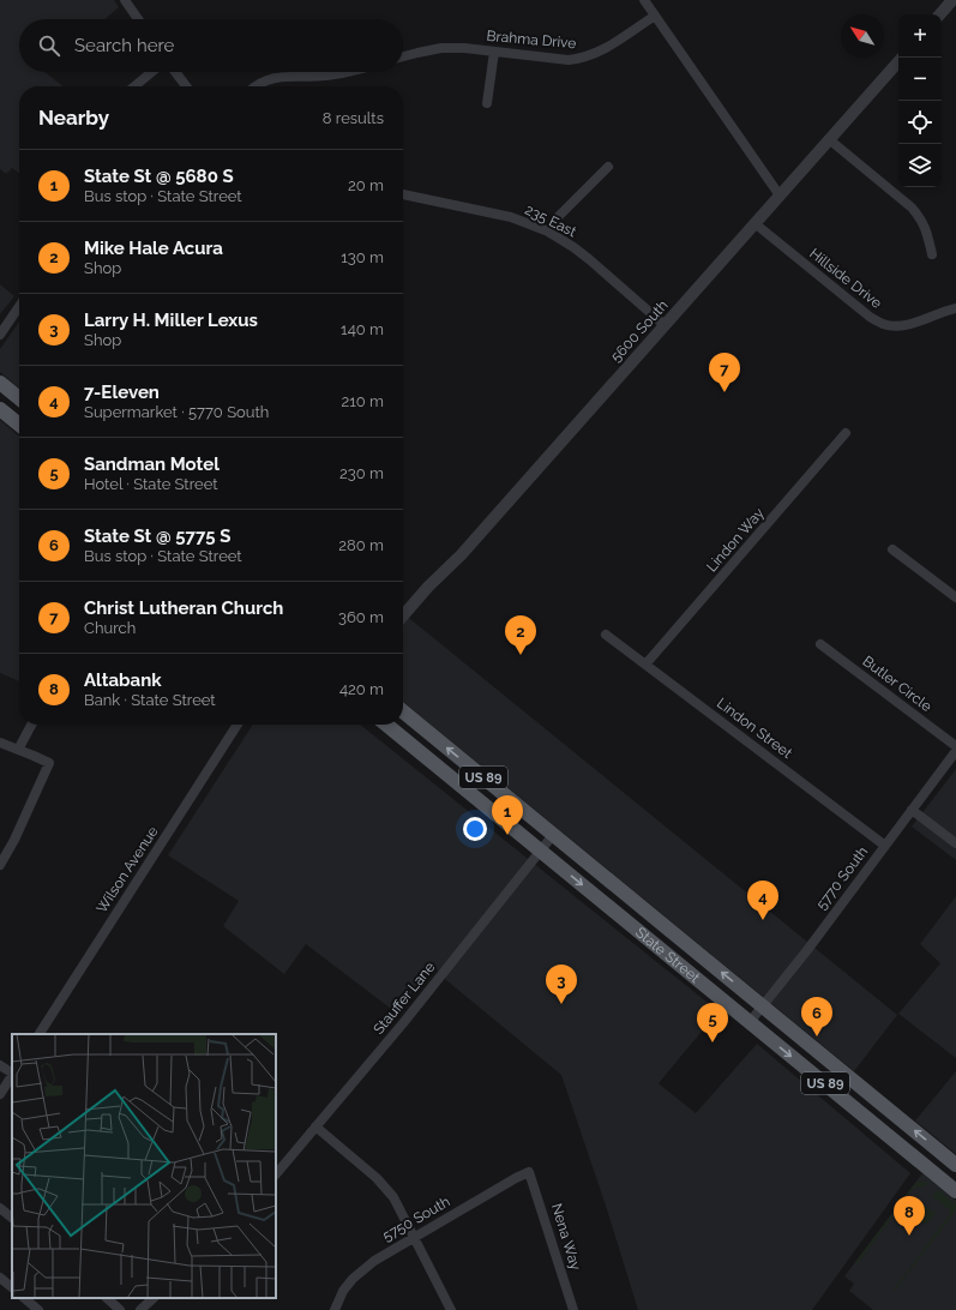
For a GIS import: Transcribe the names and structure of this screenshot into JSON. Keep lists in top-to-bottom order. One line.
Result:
{"streets":{"main road":["US 89","State Street"],"street":["Brahma Drive","235 East","Hillside Drive","5600 South","Lindon Way","Butler Circle","Lindon Street","Wilson Avenue","5770 South","Stauffer Lane","5750 South","Nena Way"]},"crossings":[["235 East","5600 South"],["Hillside Drive","5600 South"],["Lindon Way","Lindon Street"],["Lindon Street","5770 South"],["5770 South","State Street"],["State Street","Stauffer Lane"],["5750 South","Nena Way"]],"north":"top left","page":{"map_buttons":["+","−"],"search":"Search here","heading":["Nearby","8 results"],"list":[{"mark":"1","name":"State St @ 5680 S","note":"Bus stop · State Street","value":"20 m"},{"mark":"2","name":"Mike Hale Acura","note":"Shop","value":"130 m"},{"mark":"3","name":"Larry H. Miller Lexus","note":"Shop","value":"140 m"},{"mark":"4","name":"7-Eleven","note":"Supermarket · 5770 South","value":"210 m"},{"mark":"5","name":"Sandman Motel","note":"Hotel · State Street","value":"230 m"},{"mark":"6","name":"State St @ 5775 S","note":"Bus stop · State Street","value":"280 m"},{"mark":"7","name":"Christ Lutheran Church","note":"Church","value":"360 m"},{"mark":"8","name":"Altabank","note":"Bank · State Street","value":"420 m"}],"pins":["7","2","1","4","3","6","5","8"]}}
